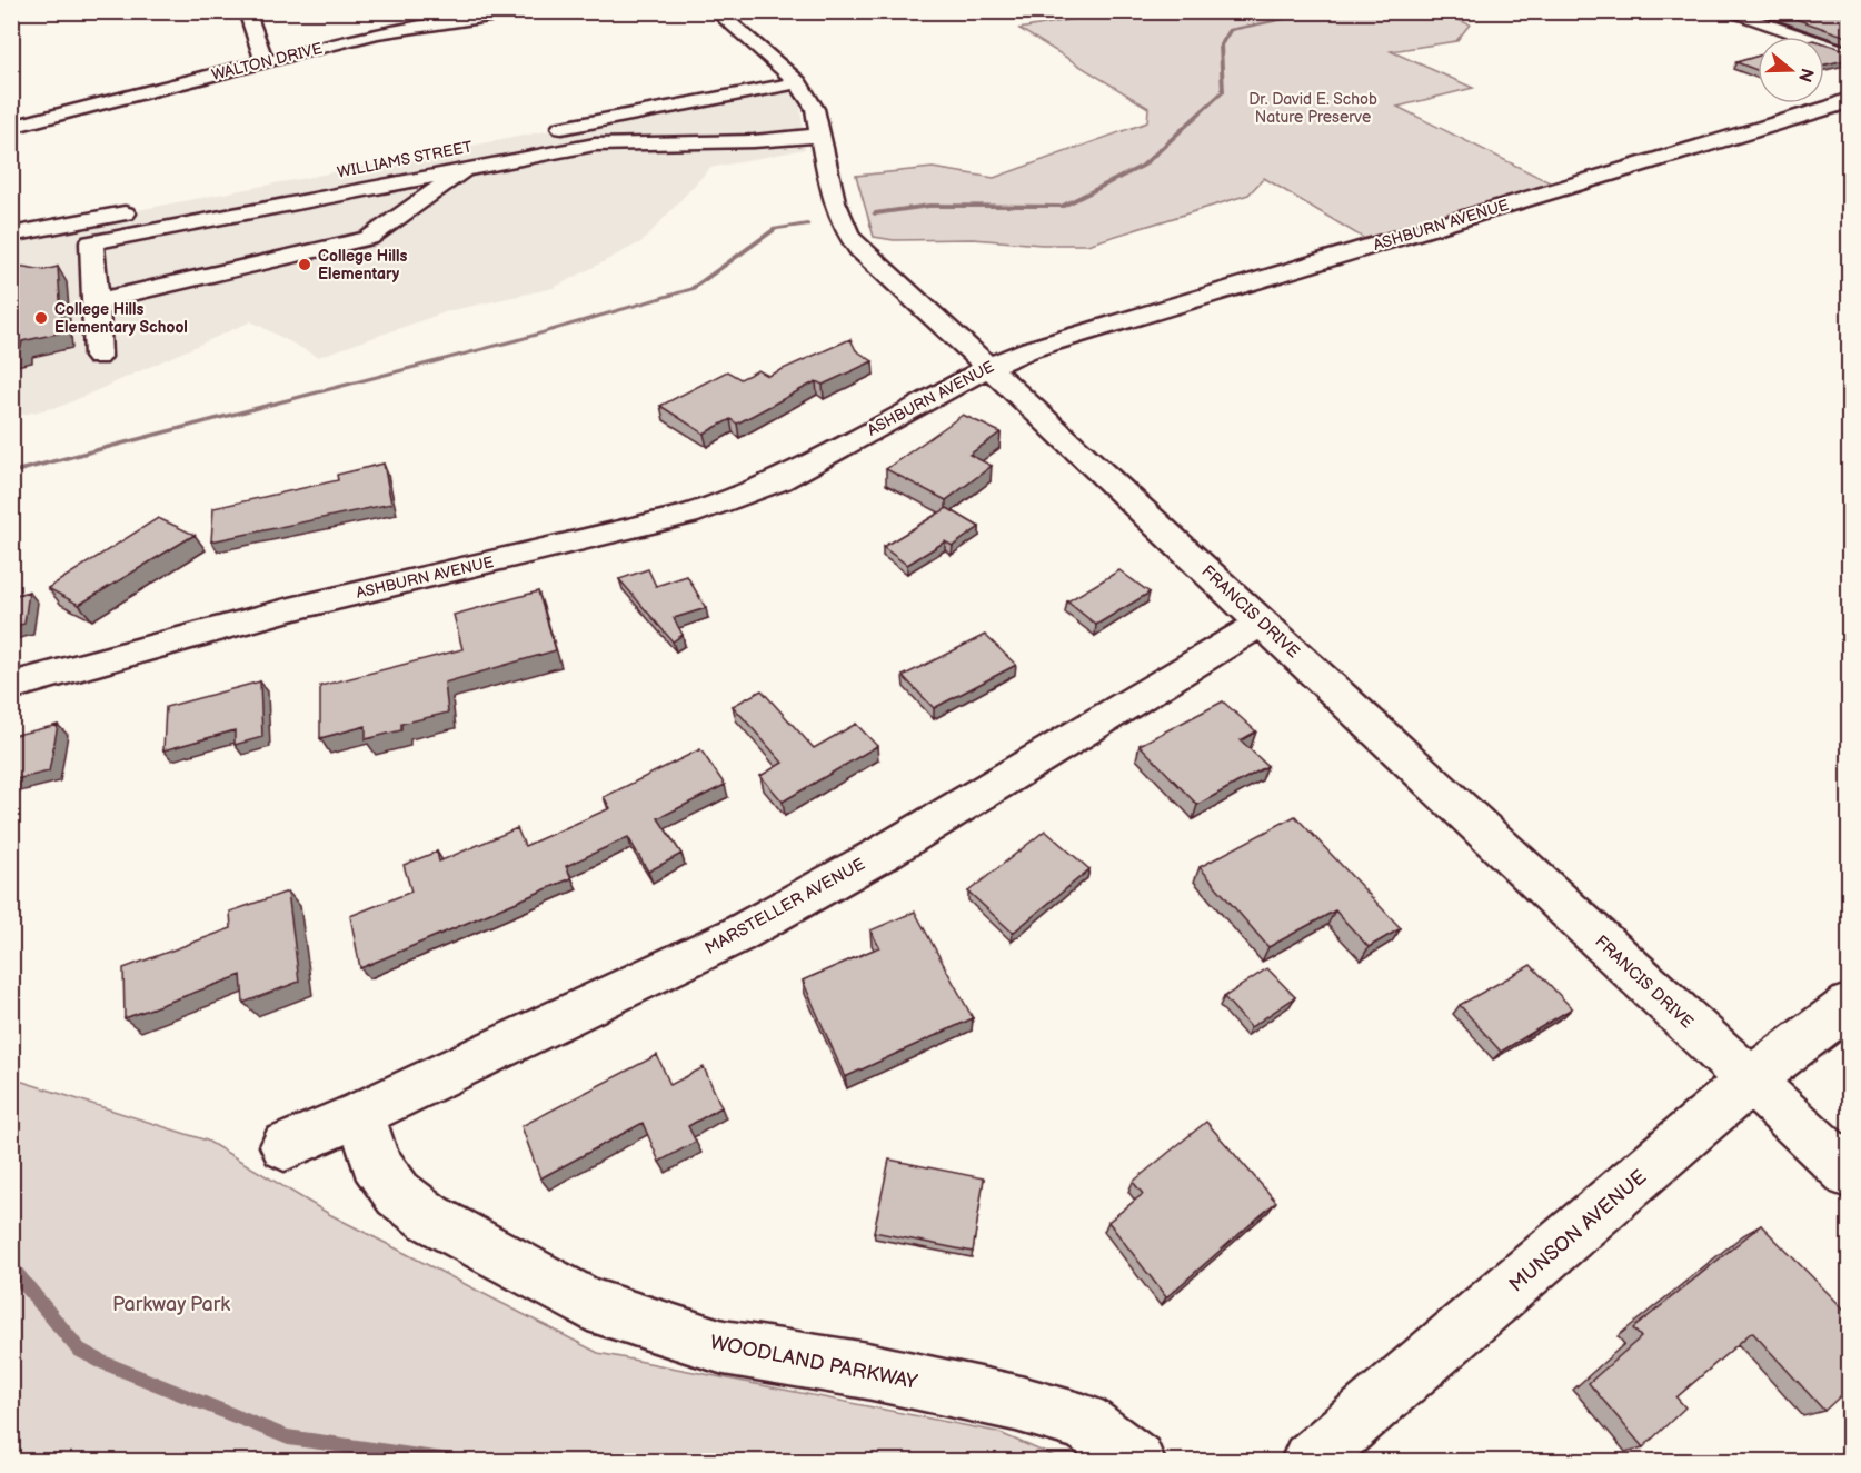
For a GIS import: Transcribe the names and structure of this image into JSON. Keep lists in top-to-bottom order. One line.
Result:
{"streets":{"street":["WALTON DRIVE","ASHBURN AVENUE","FRANCIS DRIVE","MARSTELLER AVENUE","MUNSON AVENUE","WOODLAND PARKWAY"]},"crossings":[["ASHBURN AVENUE","FRANCIS DRIVE"],["FRANCIS DRIVE","MARSTELLER AVENUE"],["FRANCIS DRIVE","MUNSON AVENUE"],["MARSTELLER AVENUE","WOODLAND PARKWAY"]],"parks":["Dr. David E. Schob Nature Preserve","Parkway Park"],"places":["College Hills Elementary","College Hills Elementary School"],"north":"right"}
